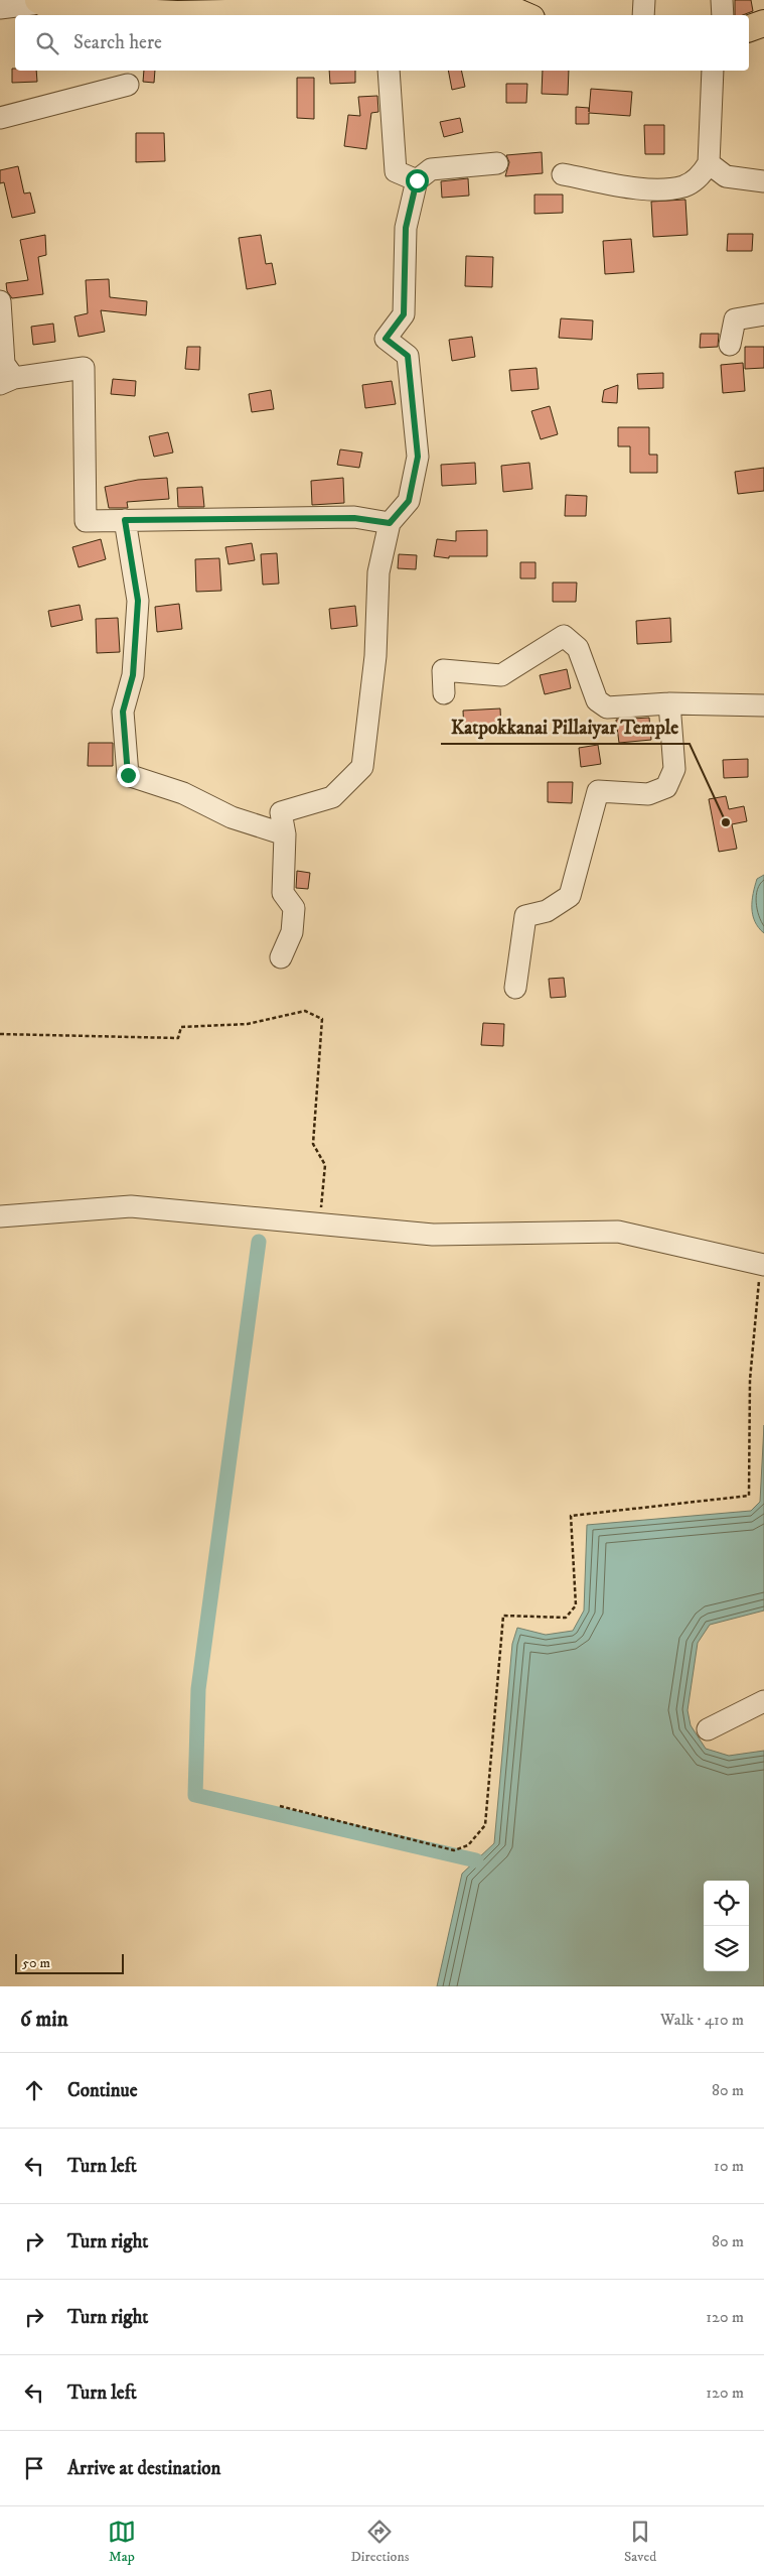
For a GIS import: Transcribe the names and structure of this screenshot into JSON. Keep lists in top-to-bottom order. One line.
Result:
{"places":["Katpokkanai Pillaiyar Temple"],"scale_bar":"50 m","page":{"search":"Search here","scale":"50 m","heading":["6 min","Walk · 410 m"],"list":[["Continue","80 m"],["Turn left","10 m"],["Turn right","80 m"],["Turn right","120 m"],["Turn left","120 m"],"Arrive at destination"],"nav":["Map","Directions","Saved"]}}
